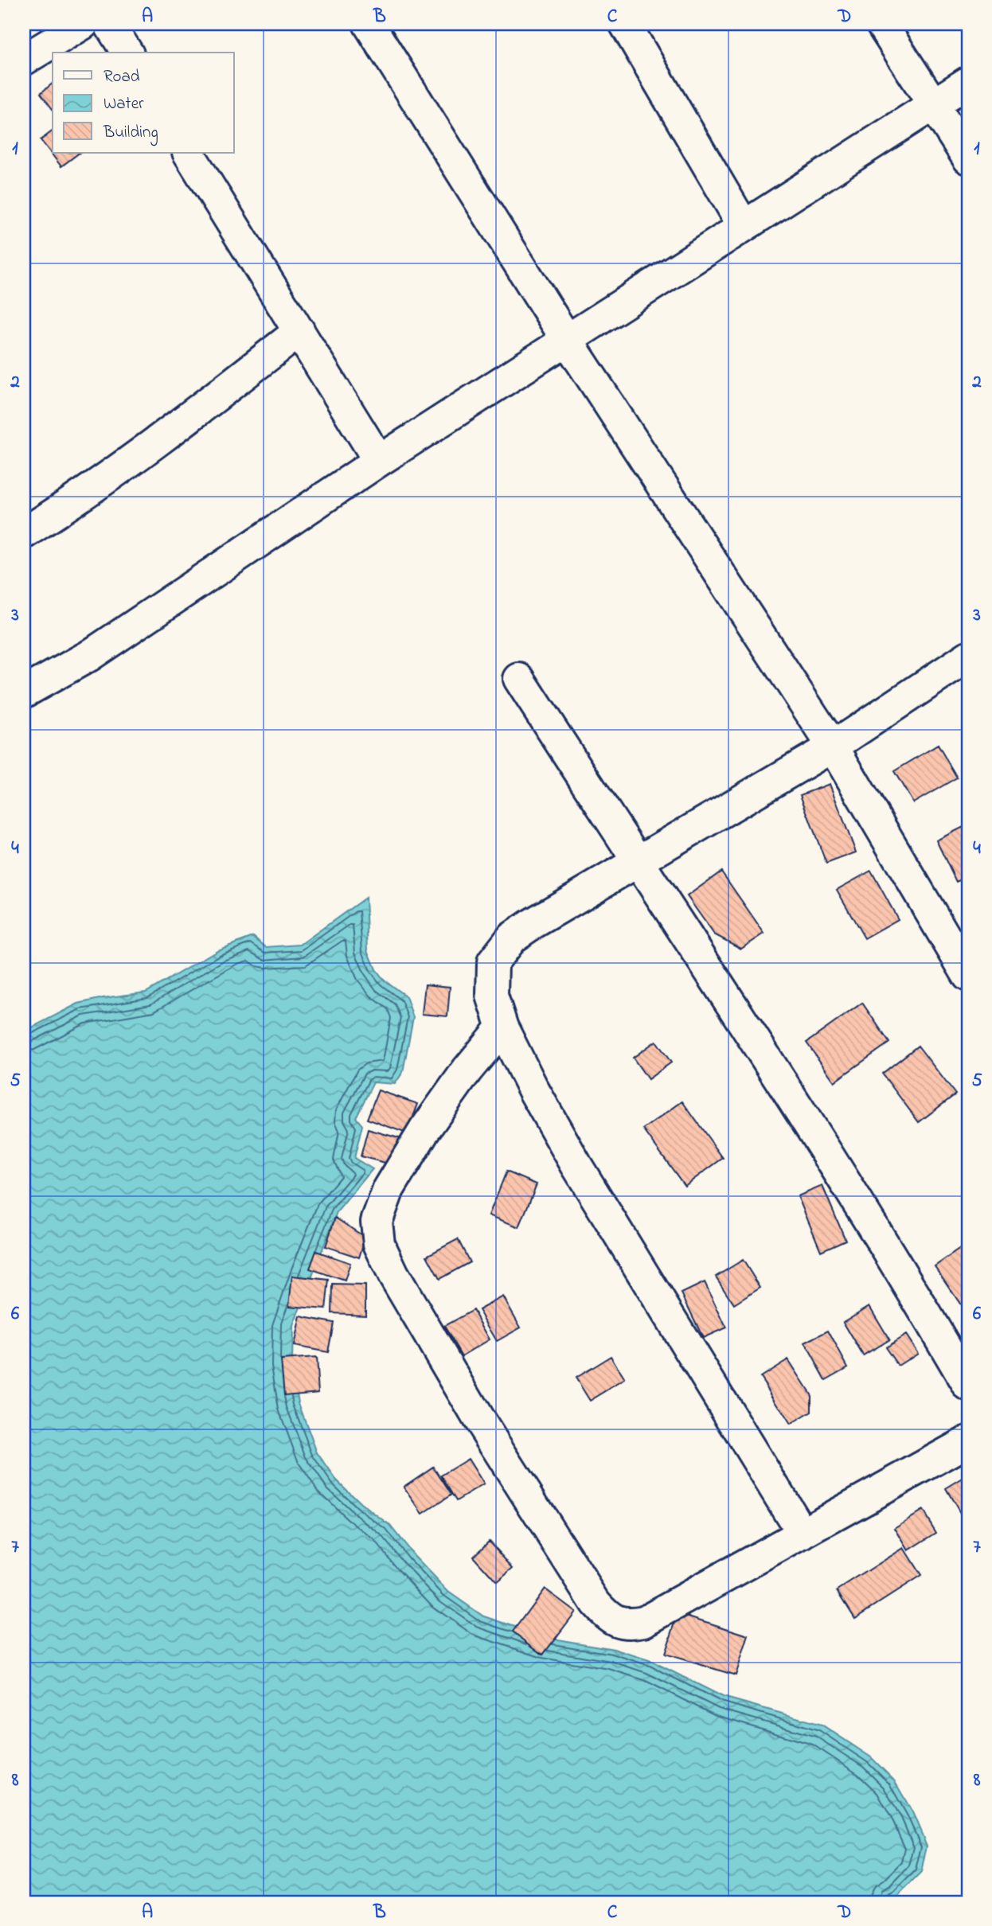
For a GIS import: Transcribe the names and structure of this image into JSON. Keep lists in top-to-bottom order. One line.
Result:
{"legend":["Road","Water","Building"],"grid":{"columns":["A","B","C","D"],"rows":["1","2","3","4","5","6","7","8"]}}
